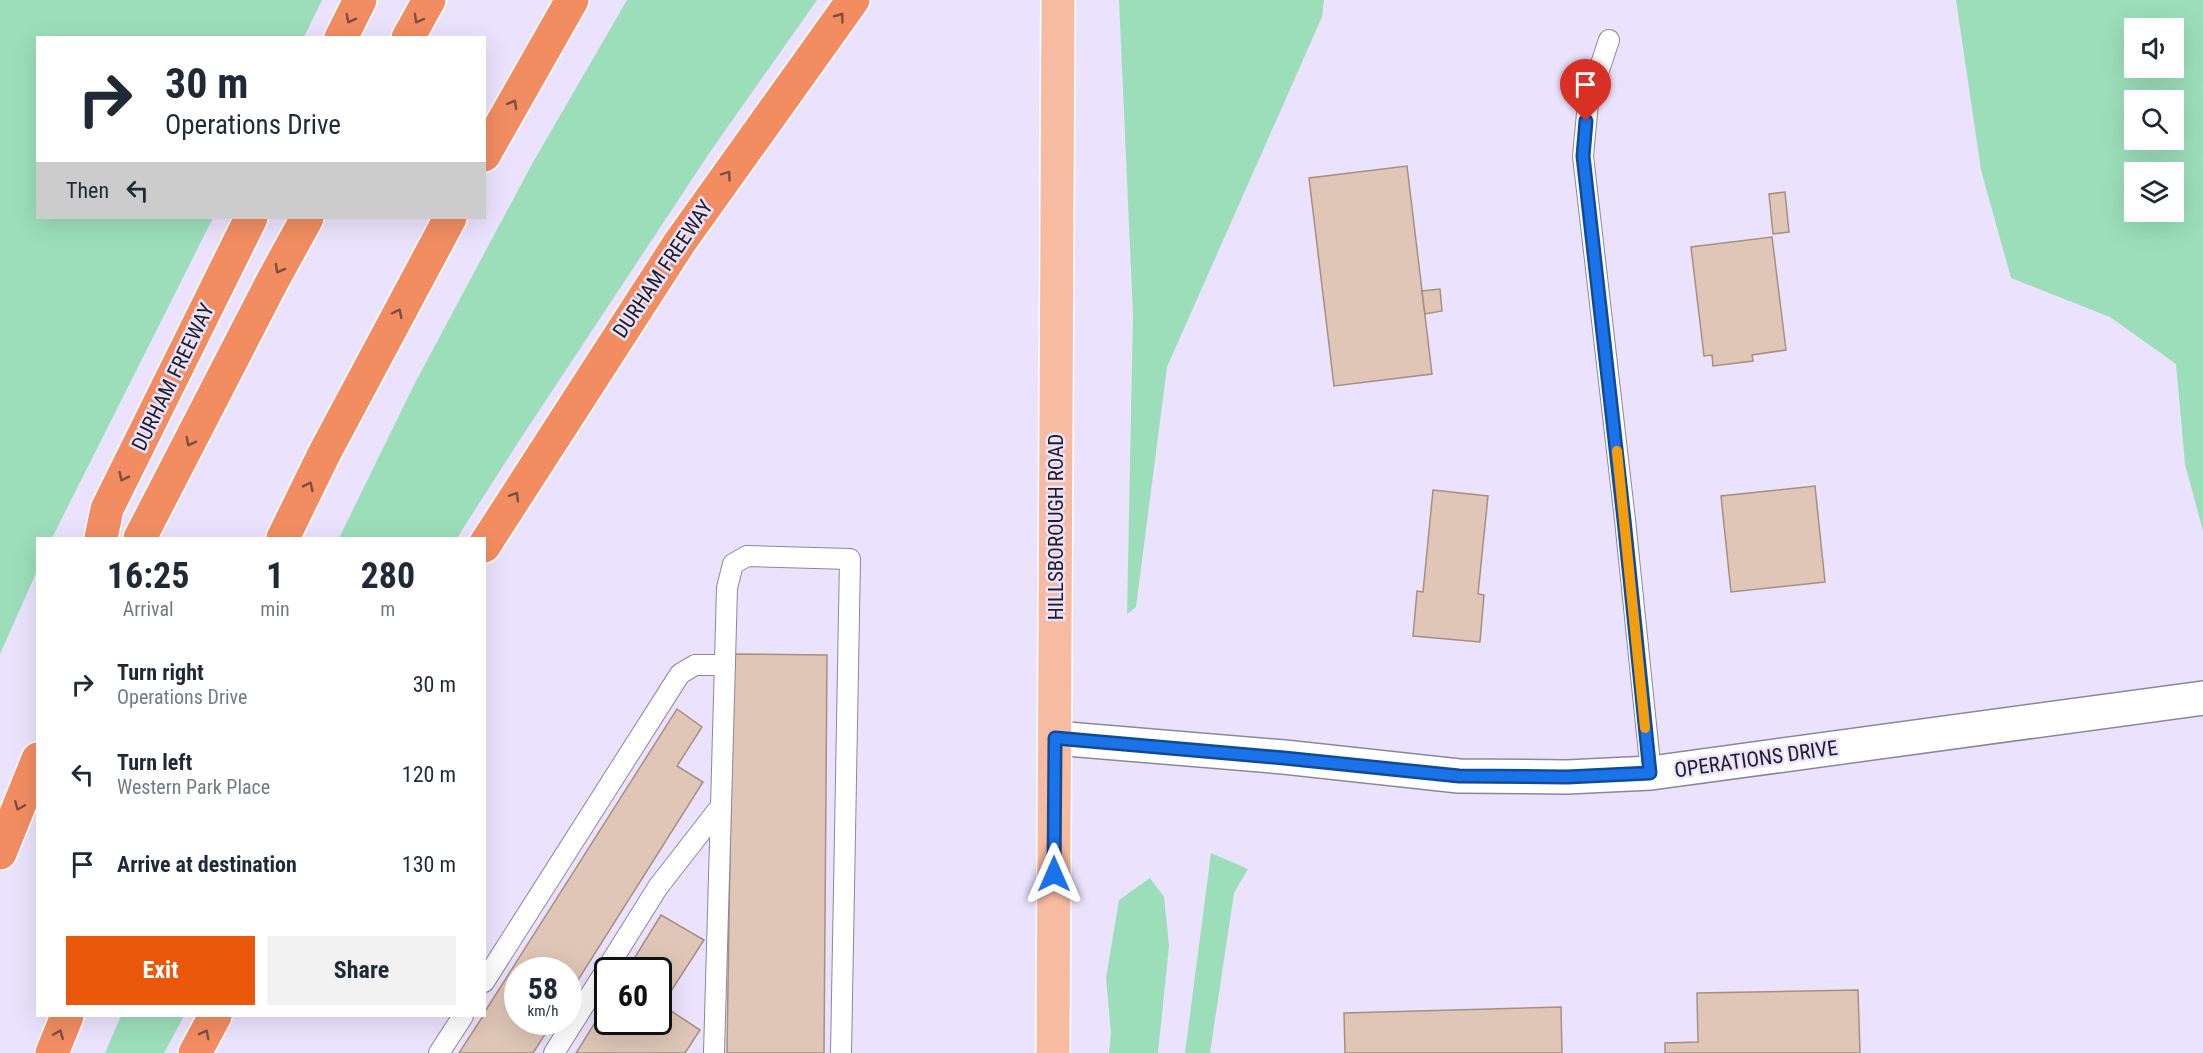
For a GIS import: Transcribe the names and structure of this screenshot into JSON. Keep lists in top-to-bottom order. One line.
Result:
{"streets":{"highway":["DURHAM FREEWAY"],"main road":["HILLSBOROUGH ROAD"],"street":["OPERATIONS DRIVE"]},"crossings":[["HILLSBOROUGH ROAD","OPERATIONS DRIVE"]],"page":{"turn":["30 m","Operations Drive"],"then":"Then","eta":["16:25","Arrival","1","min","280","m"],"list":[{"name":"Turn right","note":"Operations Drive","value":"30 m"},{"name":"Turn left","note":"Western Park Place","value":"120 m"},{"name":"Arrive at destination","value":"130 m"}],"buttons":["Exit","Share"],"speed":"58 km/h","limit":"60"}}
